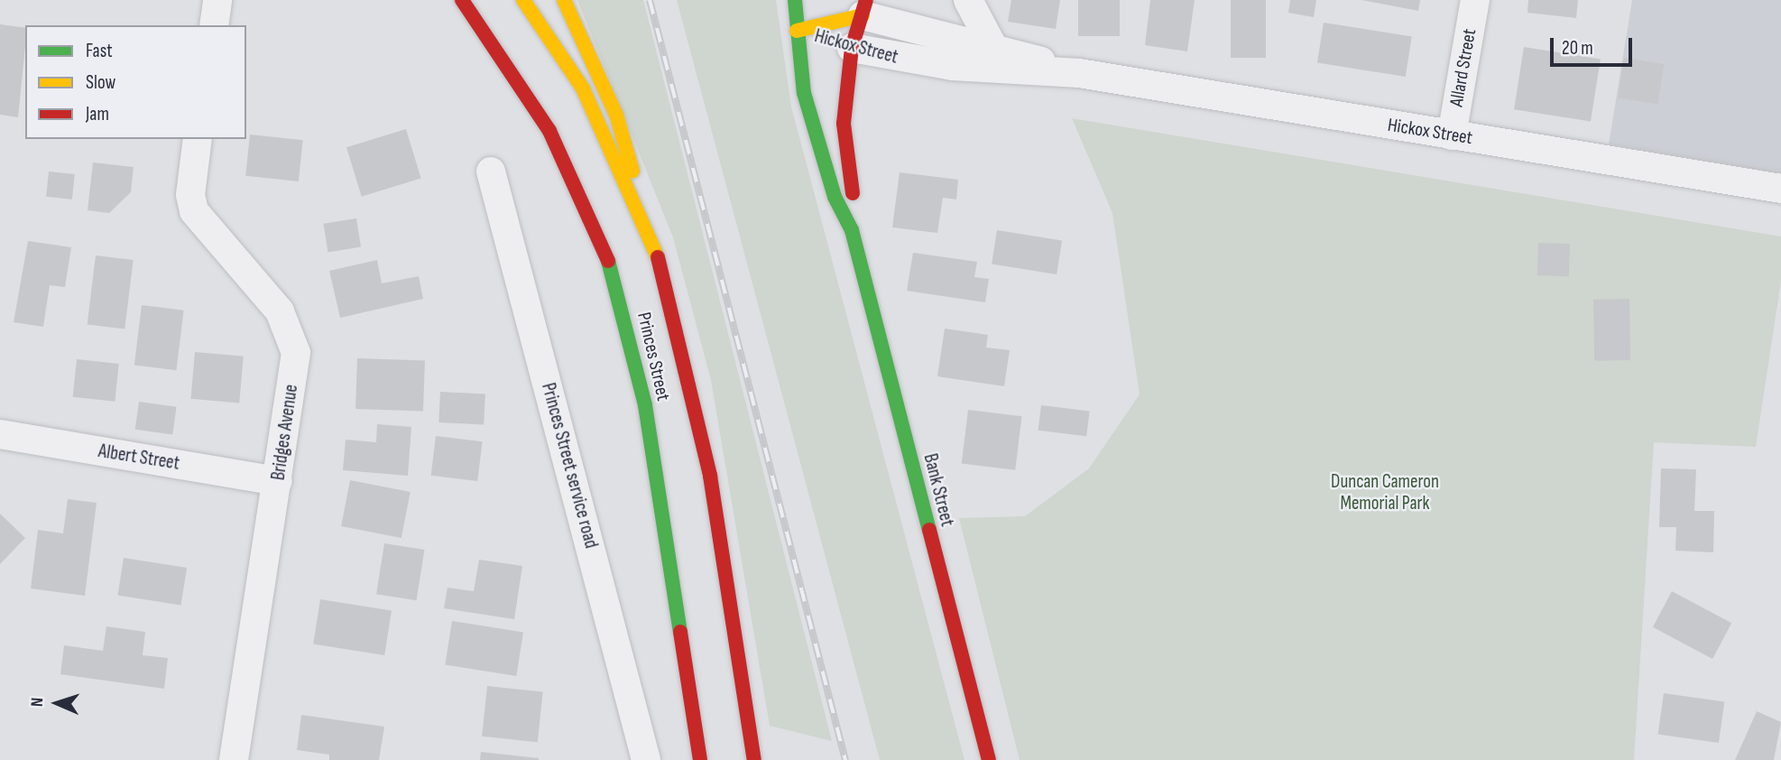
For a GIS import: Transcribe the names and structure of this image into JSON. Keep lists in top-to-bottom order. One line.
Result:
{"streets":{"main road":["Hickox Street","Princes Street","Bank Street"],"street":["Allard Street","Bridges Avenue","Albert Street","Princes Street service road"]},"crossings":[["Hickox Street","Allard Street"],["Hickox Street","Bank Street"],["Bridges Avenue","Albert Street"]],"parks":["Duncan Cameron Memorial Park"],"legend":["Fast","Slow","Jam"],"scale_bar":"20 m","north":"left"}
